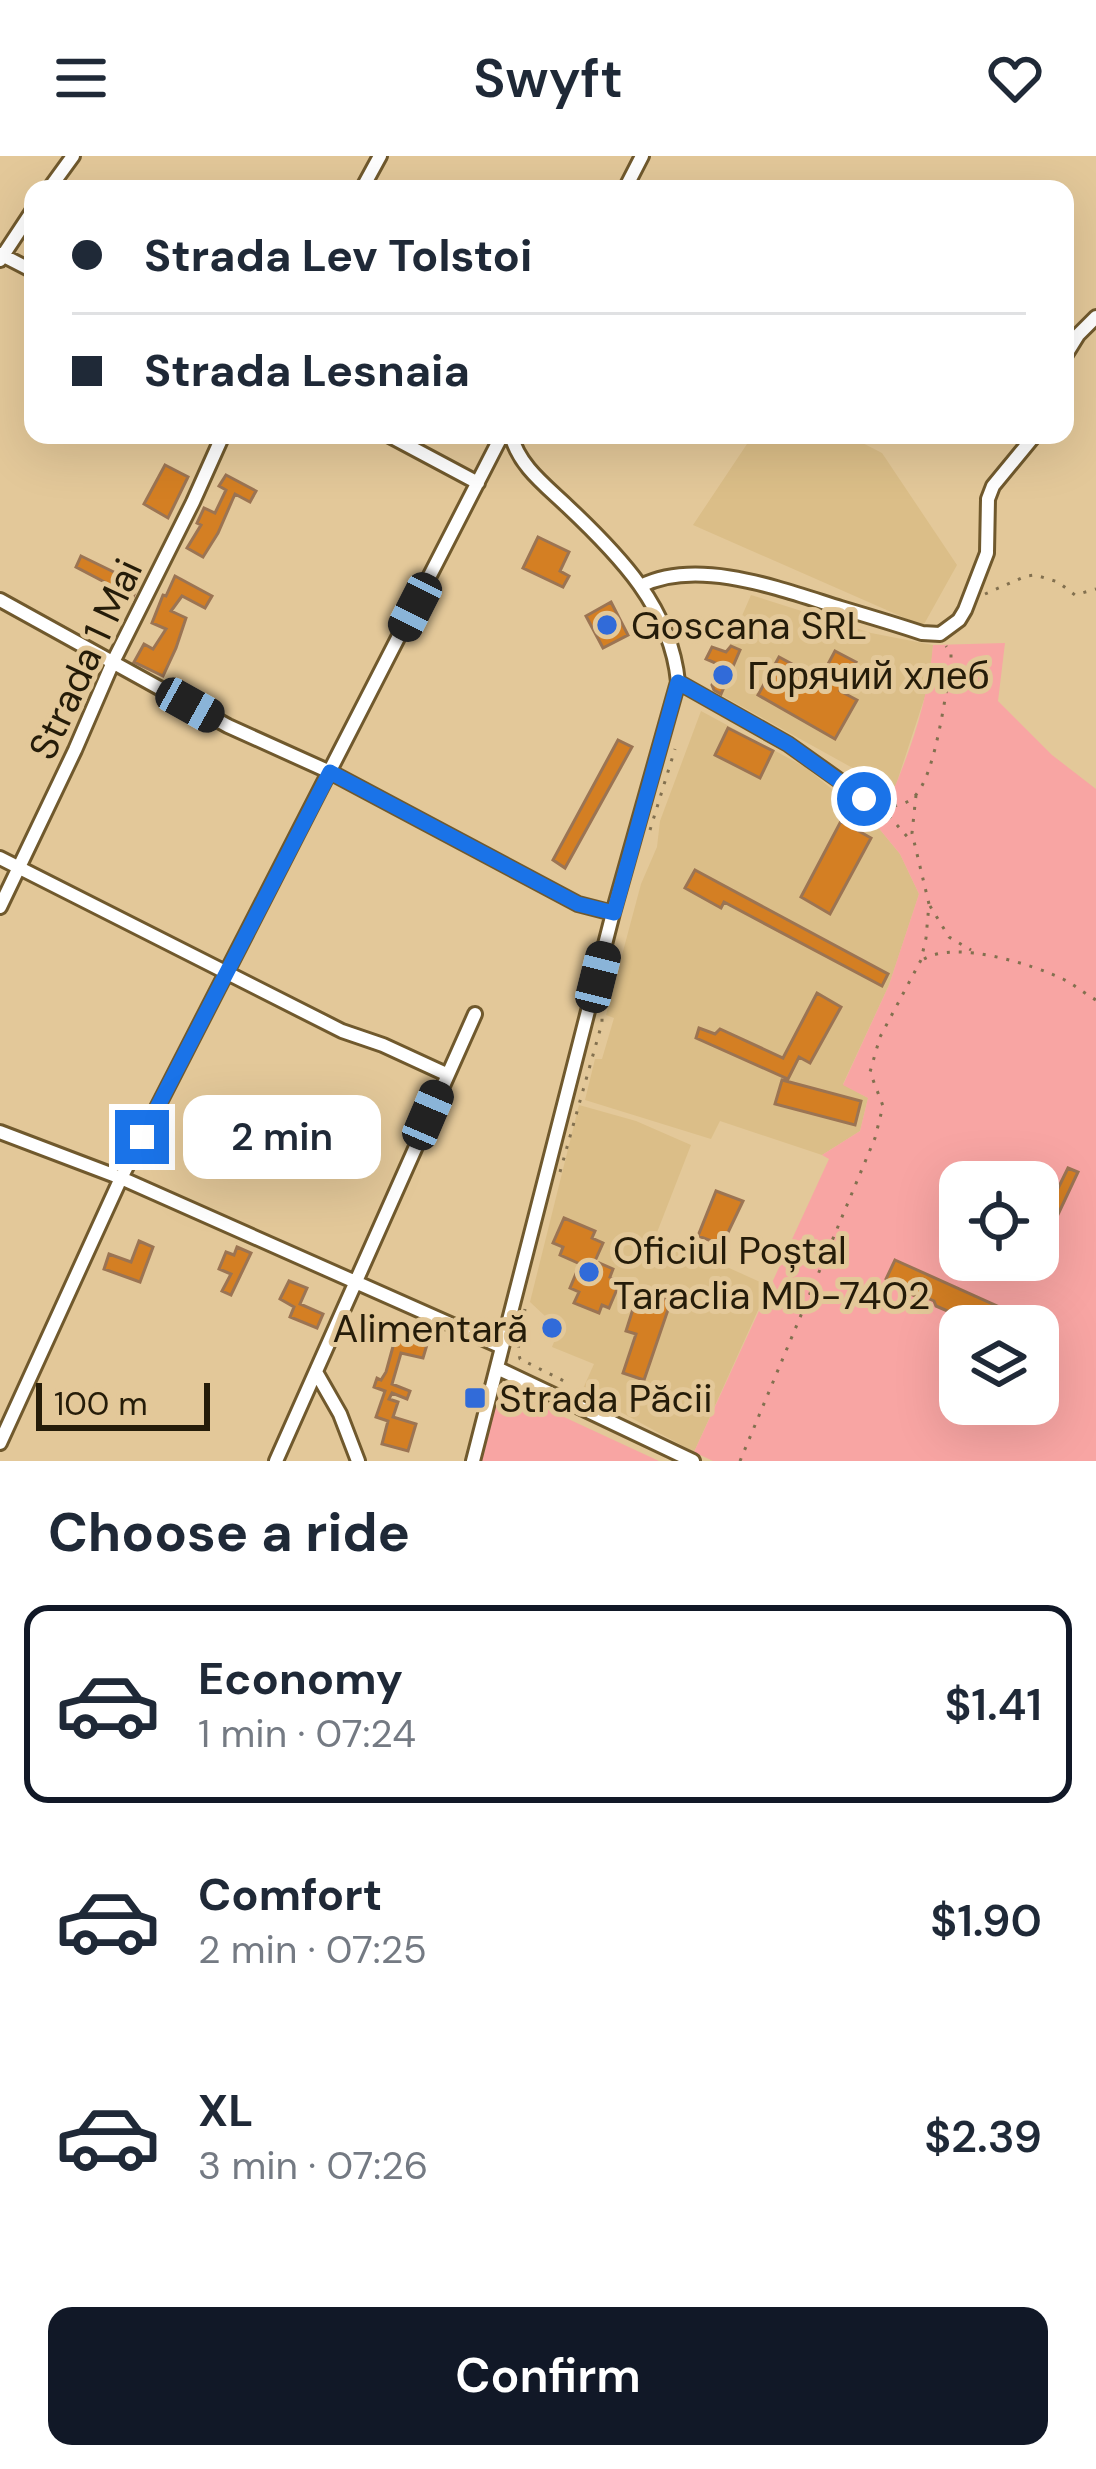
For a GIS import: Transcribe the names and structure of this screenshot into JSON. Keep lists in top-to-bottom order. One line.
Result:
{"streets":{"street":["Strada 1 Mai"]},"places":{"other":["Goscana SRL","Горячий хлеб","Oficiul Poștal Taraclia MD-7402","Alimentară"],"transit":["Strada Păcii"]},"scale_bar":"100 m","page":{"header":"Swyft","banner":["Strada Lev Tolstoi","Strada Lesnaia"],"bubble":"2 min","scale":"100 m","heading":"Choose a ride","list":[{"name":"Economy","note":"1 min · 07:24","value":"$1.41"},{"name":"Comfort","note":"2 min · 07:25","value":"$1.90"},{"name":"XL","note":"3 min · 07:26","value":"$2.39"}],"buttons":"Confirm"}}
